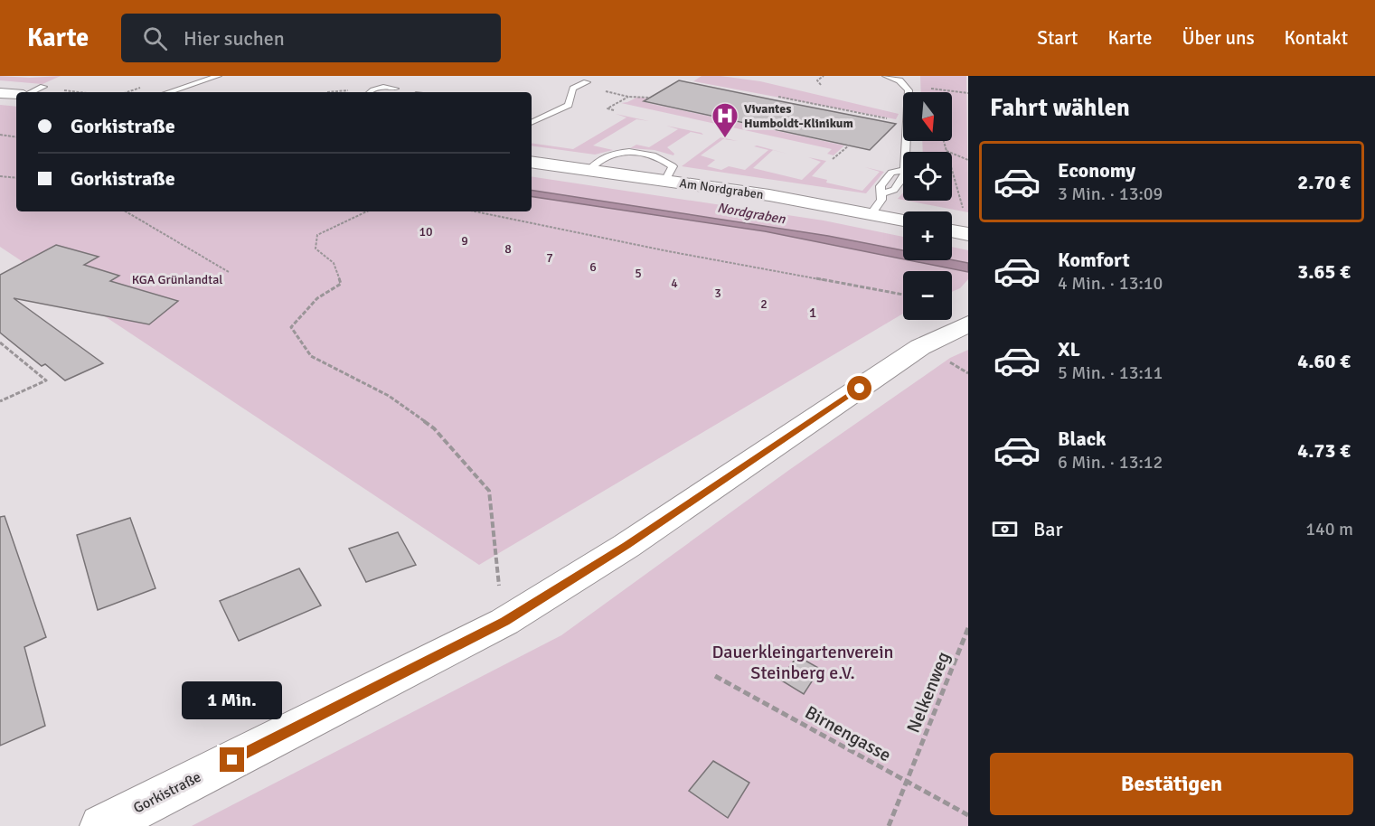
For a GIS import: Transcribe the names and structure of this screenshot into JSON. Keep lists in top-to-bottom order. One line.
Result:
{"streets":{"main road":["Gorkistraße"],"street":["Am Nordgraben"],"path":["Nelkenweg","Birnengasse"]},"crossings":[["Nelkenweg","Birnengasse"]],"water":["Nordgraben"],"parks":["10","9","8","7","6","5","KGA Grünlandtal","4","3","2","1","Dauerkleingartenverein Steinberg e.V."],"places":{"hospital":["Vivantes Humboldt-Klinikum"]},"north":"bottom","page":{"header":"Karte","search":"Hier suchen","nav":["Start","Karte","Über uns","Kontakt"],"heading":"Fahrt wählen","map_buttons":["+","−"],"banner":["Gorkistraße","Gorkistraße"],"list":[{"name":"Economy","note":"3 Min. · 13:09","value":"2.70 €"},{"name":"Komfort","note":"4 Min. · 13:10","value":"3.65 €"},{"name":"XL","note":"5 Min. · 13:11","value":"4.60 €"},{"name":"Black","note":"6 Min. · 13:12","value":"4.73 €"}],"pay":["Bar","140 m"],"bubble":"1 Min.","buttons":"Bestätigen"}}
